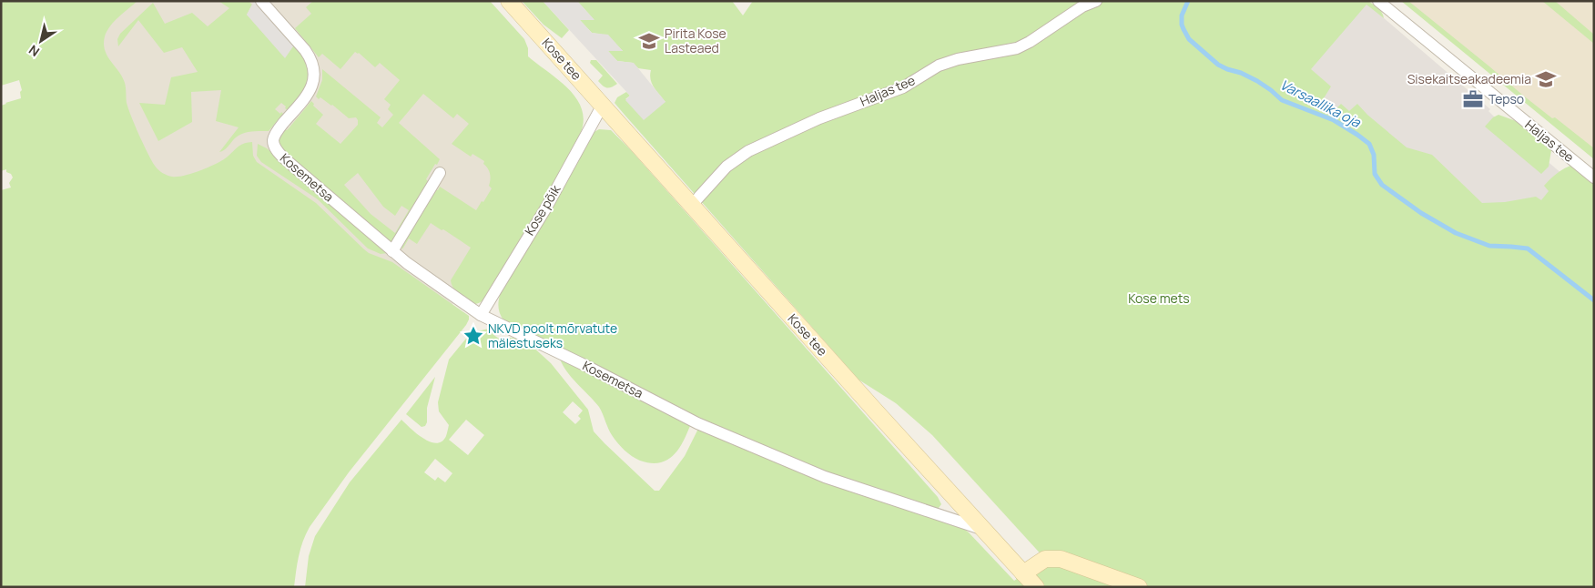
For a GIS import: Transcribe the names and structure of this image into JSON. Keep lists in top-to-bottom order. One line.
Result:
{"streets":{"main road":["Kose tee"],"street":["Haljas tee","Kosemetsa","Kose põik"]},"crossings":[["Kose tee","Haljas tee"],["Kose tee","Kosemetsa"],["Kose tee","Kose põik"],["Kosemetsa","Kose põik"]],"water":["Varsaallika oja"],"parks":["Kose mets"],"places":{"school or university":["Pirita Kose Lasteaed","Sisekaitseakadeemia"],"office":["Tepso"],"place":["NKVD poolt mõrvatute mälestuseks"]},"north":"bottom left"}
